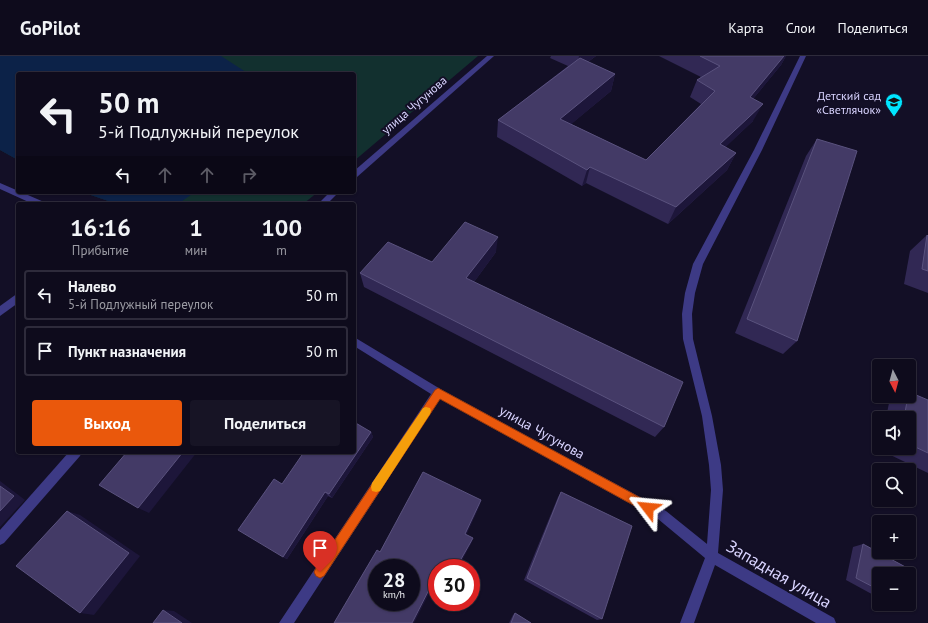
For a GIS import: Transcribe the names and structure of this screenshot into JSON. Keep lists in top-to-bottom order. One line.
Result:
{"streets":{"street":["улица Чугунова","Западная улица"]},"crossings":[["улица Чугунова","Западная улица"]],"places":{"school or university":["Детский сад «Светлячок»"]},"north":"bottom","page":{"header":"GoPilot","nav":["Карта","Слои","Поделиться"],"turn":["50 m","5-й Подлужный переулок"],"eta":["16:16","Прибытие","1","мин","100","m"],"list":[{"name":"Налево","note":"5-й Подлужный переулок","value":"50 m"},{"name":"Пункт назначения","value":"50 m"}],"map_buttons":["+","−"],"buttons":["Выход","Поделиться"],"speed":"28 km/h","limit":"30"}}
